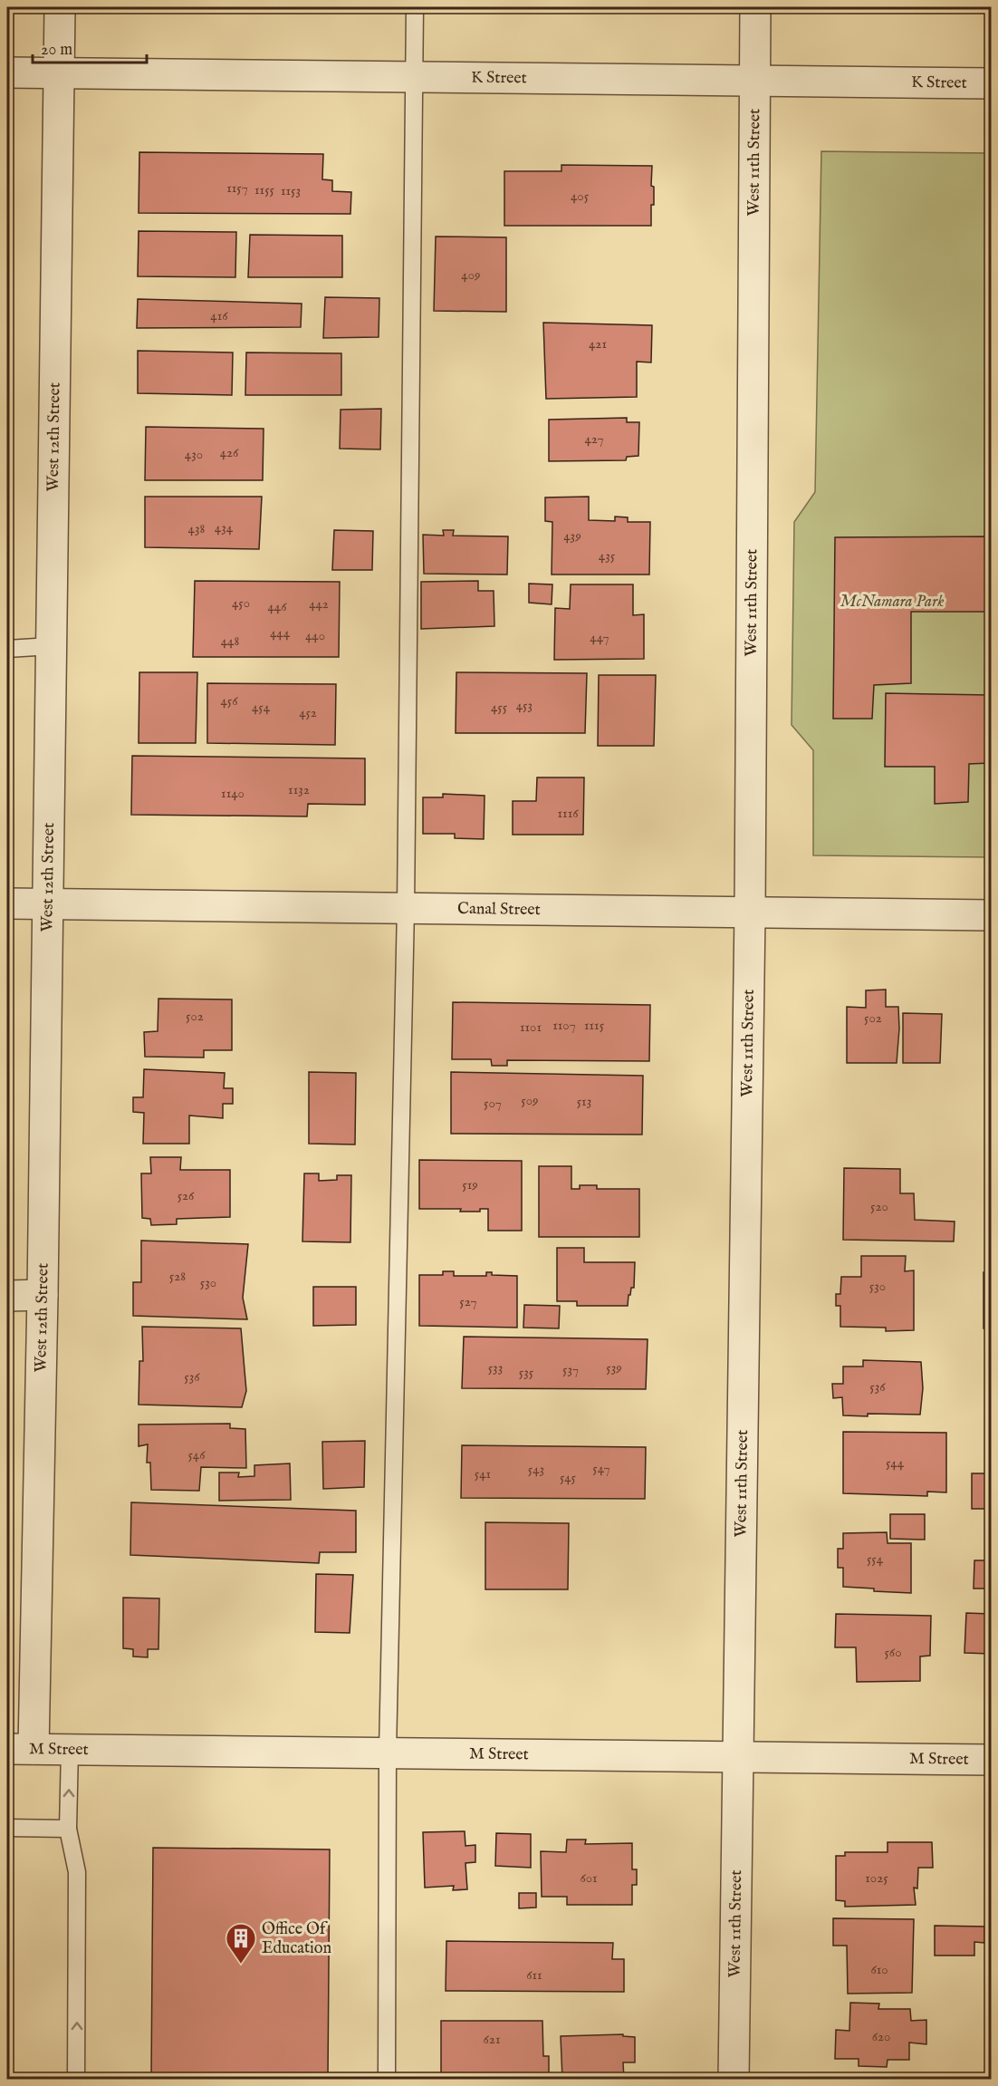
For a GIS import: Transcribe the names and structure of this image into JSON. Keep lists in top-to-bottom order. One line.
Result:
{"streets":{"street":["K Street","West 11th Street","West 12th Street","Canal Street","M Street"]},"crossings":[["K Street","West 11th Street"],["K Street","West 12th Street"],["West 11th Street","Canal Street"],["West 11th Street","M Street"],["West 12th Street","Canal Street"],["West 12th Street","M Street"]],"parks":["McNamara Park"],"places":{"building":["Office Of Education"]},"house_numbers":["1157","1155","1153","405","409","416","421","427","426","430","434","438","439","435","450","442","446","444","440","447","448","456","453","454","455","452","1132","1140","1116","502","502","1107","1115","1101","509","513","507","519","526","520","528","530","530","527","533","539","537","535","536","536","546","544","547","543","541","545","554","560","601","1025","610","611","620","621"],"scale_bar":"20 m"}
